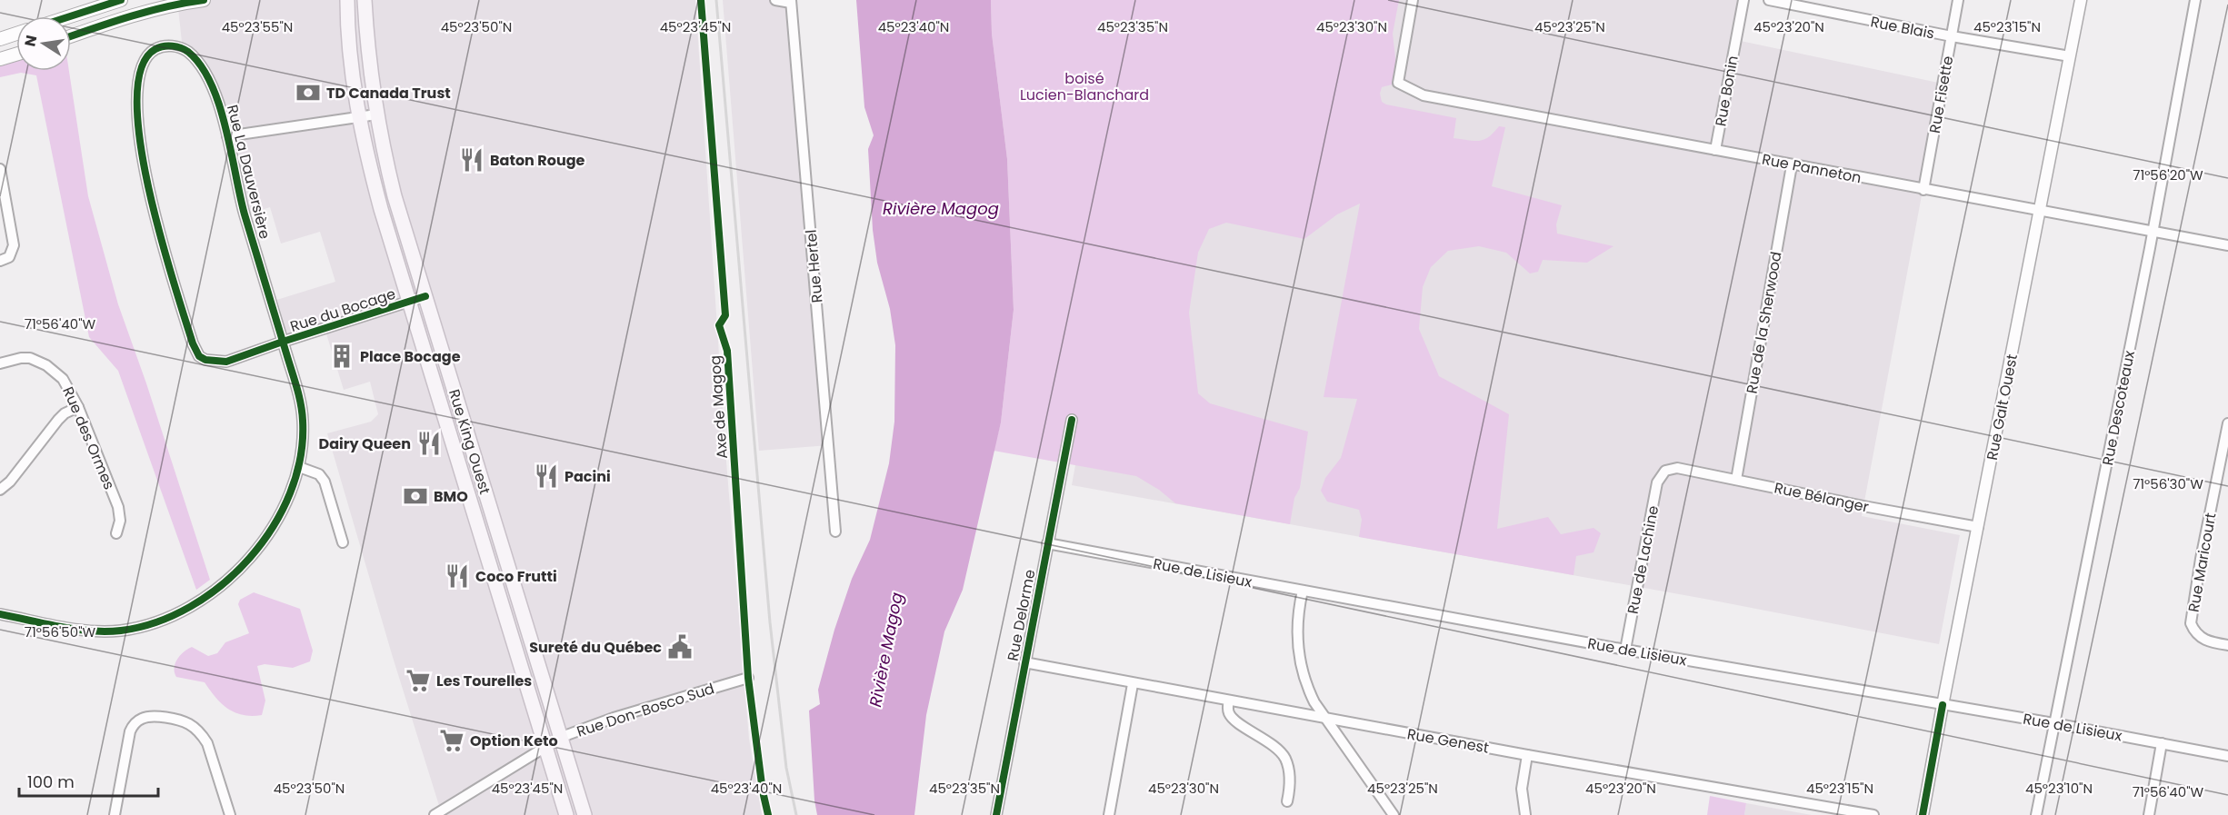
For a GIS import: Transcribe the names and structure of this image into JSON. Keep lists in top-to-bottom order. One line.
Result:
{"streets":{"main road":["Rue King Ouest"],"street":["Rue Blais","Rue Bonin","Rue Fisette","Rue Panneton","Rue La Dauversière","Rue Hertel","Rue du Bocage","Rue de la Sherwood","Rue Galt Ouest","Rue Descoteaux","Rue des Ormes","Rue Bélanger","Rue de Lachine","Rue Maricourt","Rue de Lisieux","Rue Delorme","Rue Don-Bosco Sud","Rue Genest"],"cycle path":["Axe de Magog"]},"crossings":[["Rue Blais","Rue Fisette"],["Rue Blais","Rue Galt Ouest"],["Rue Bonin","Rue Panneton"],["Rue Fisette","Rue Panneton"],["Rue Panneton","Rue de la Sherwood"],["Rue Panneton","Rue Galt Ouest"],["Rue Panneton","Rue Descoteaux"],["Rue La Dauversière","Rue du Bocage"],["Rue du Bocage","Rue King Ouest"],["Rue de la Sherwood","Rue Bélanger"],["Rue Galt Ouest","Rue Bélanger"],["Rue Galt Ouest","Rue de Lisieux"],["Rue Descoteaux","Rue de Lisieux"],["Rue King Ouest","Rue Don-Bosco Sud"],["Rue Bélanger","Rue de Lachine"],["Rue de Lachine","Rue de Lisieux"],["Rue de Lisieux","Rue Delorme"],["Rue Delorme","Rue Genest"]],"water":["Rivière Magog"],"parks":["boisé Lucien-Blanchard"],"places":{"bank":["TD Canada Trust","BMO"],"restaurant":["Baton Rouge","Dairy Queen","Pacini","Coco Frutti"],"building":["Place Bocage"],"public building":["Sureté du Québec"],"supermarket":["Les Tourelles","Option Keto"]},"scale_bar":"100 m","north":"left","coordinates":["45°23'55\"N","45°23'50\"N","45°23'45\"N","45°23'40\"N","45°23'35\"N","45°23'30\"N","45°23'25\"N","45°23'20\"N","45°23'15\"N","71°56'20\"W","71°56'40\"W","71°56'30\"W","71°56'50\"W","45°23'10\"N"]}
